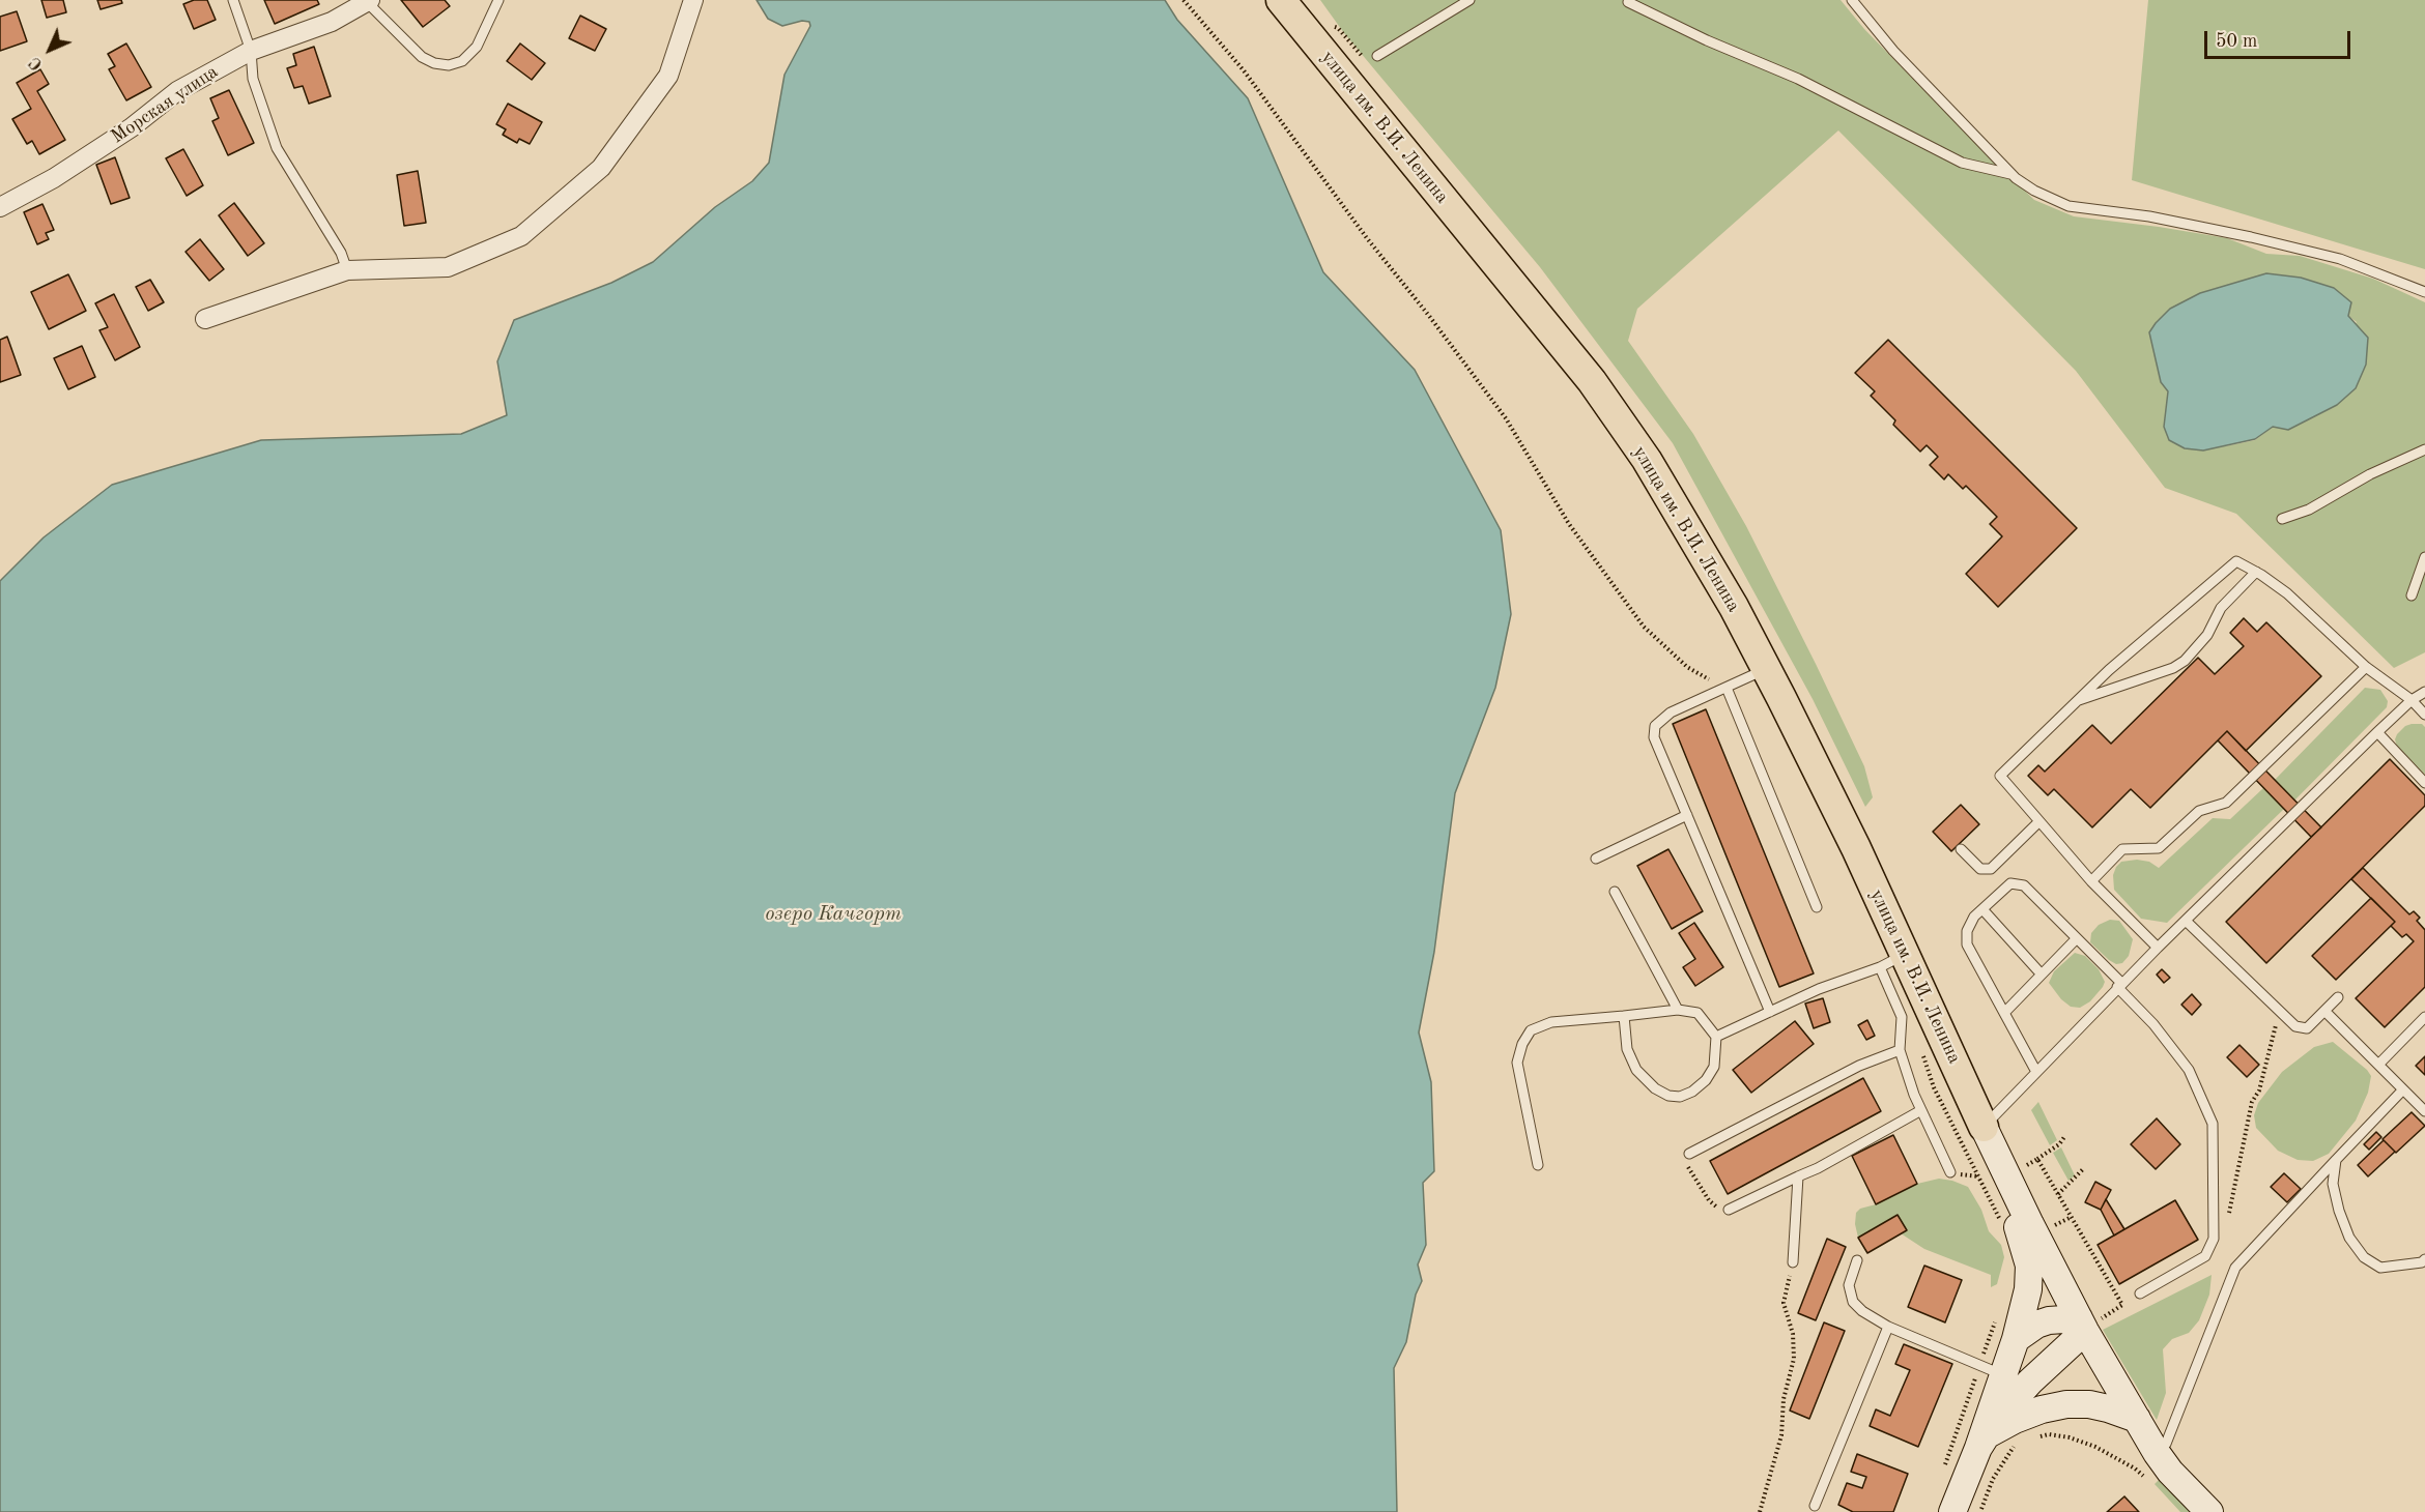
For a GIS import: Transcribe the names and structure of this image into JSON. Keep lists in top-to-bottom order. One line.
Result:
{"streets":{"main road":["улица им. В.И. Ленина"],"street":["Морская улица"]},"water":["озеро Качгорт"],"scale_bar":"50 m","north":"bottom left"}
